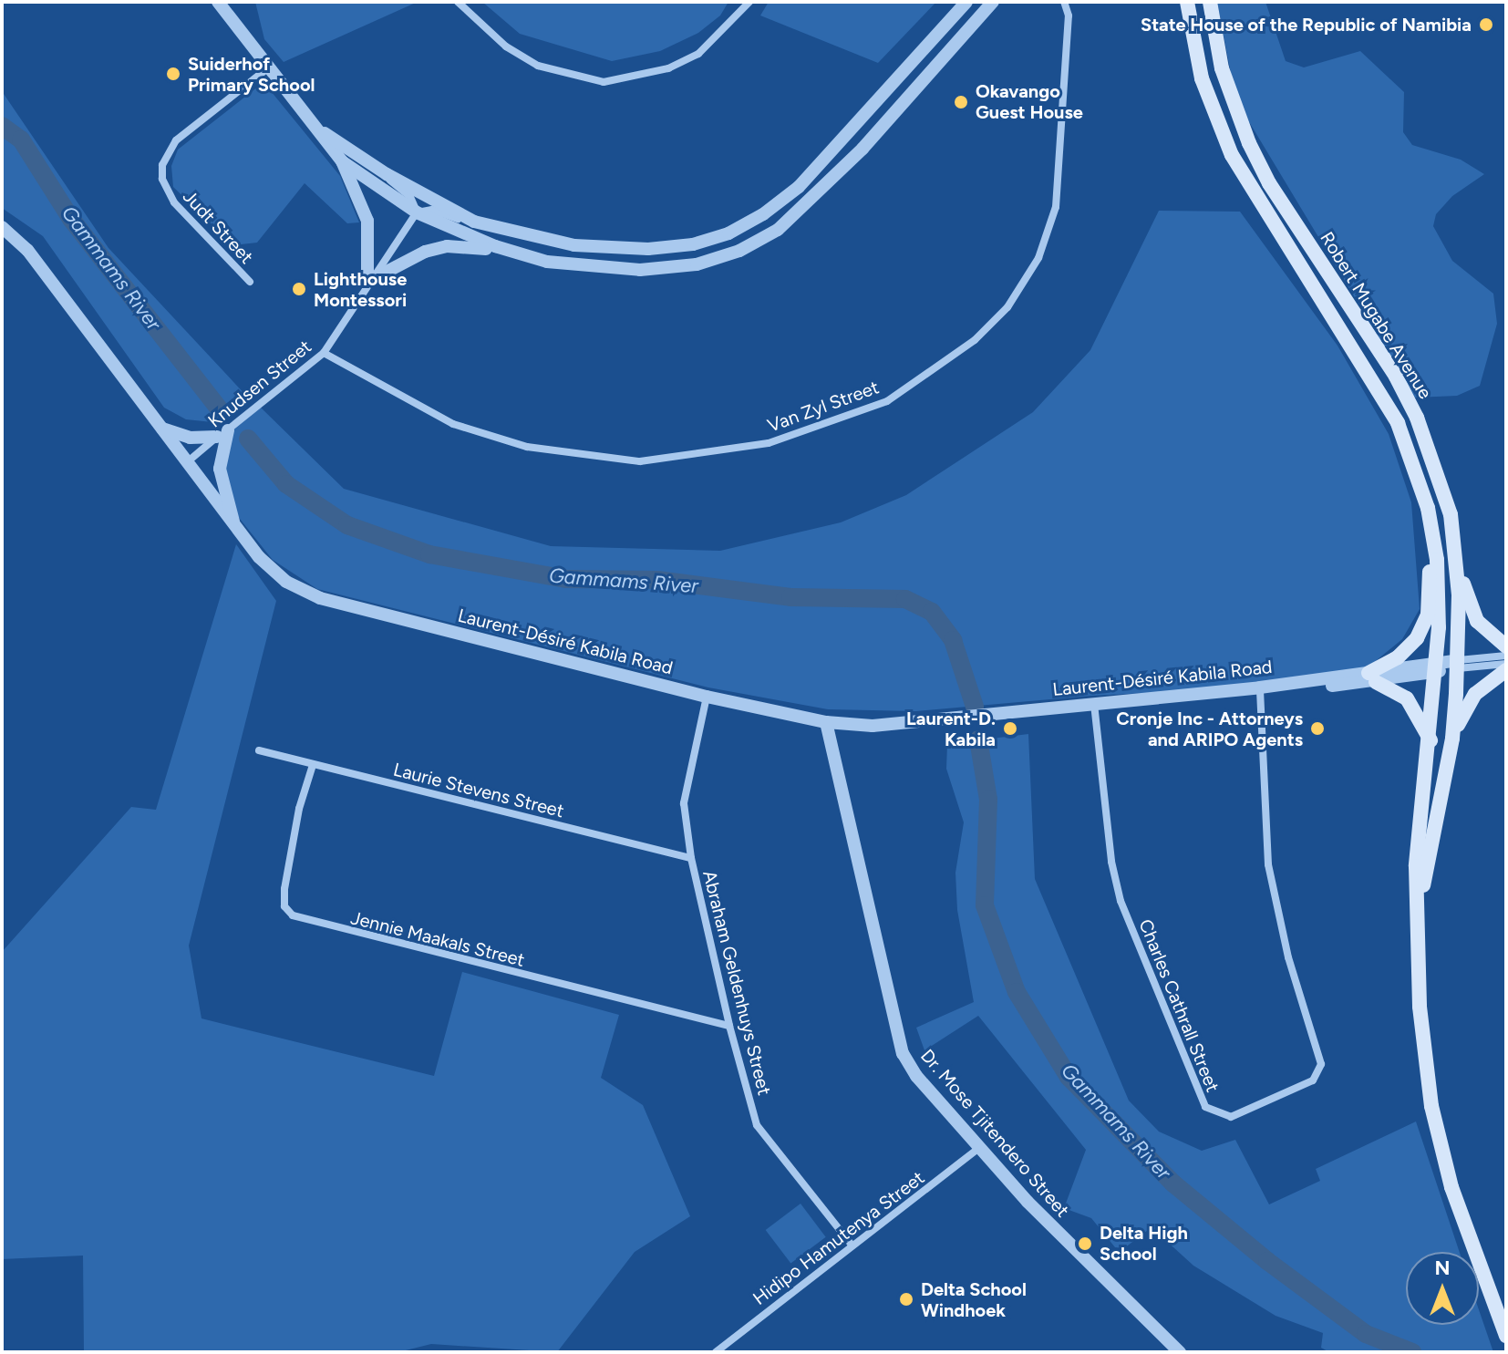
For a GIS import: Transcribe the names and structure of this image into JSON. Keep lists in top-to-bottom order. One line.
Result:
{"streets":{"main road":["Robert Mugabe Avenue"],"street":["Judt Street","Knudsen Street","Van Zyl Street","Laurent-Désiré Kabila Road","Laurie Stevens Street","Jennie Maakals Street","Abraham Geldenhuys Street","Charles Cathrall Street","Dr. Mose Tjitendero Street","Hidipo Hamutenya Street"]},"crossings":[["Robert Mugabe Avenue","Laurent-Désiré Kabila Road"],["Knudsen Street","Van Zyl Street"],["Knudsen Street","Laurent-Désiré Kabila Road"],["Laurent-Désiré Kabila Road","Abraham Geldenhuys Street"],["Laurent-Désiré Kabila Road","Charles Cathrall Street"],["Laurent-Désiré Kabila Road","Dr. Mose Tjitendero Street"],["Laurie Stevens Street","Jennie Maakals Street"],["Laurie Stevens Street","Abraham Geldenhuys Street"],["Jennie Maakals Street","Abraham Geldenhuys Street"],["Abraham Geldenhuys Street","Hidipo Hamutenya Street"],["Dr. Mose Tjitendero Street","Hidipo Hamutenya Street"]],"water":["Gammams River"],"places":["State House of the Republic of Namibia","Suiderhof Primary School","Okavango Guest House","Lighthouse Montessori","Laurent-D. Kabila","Cronje Inc - Attorneys and ARIPO Agents","Delta High School","Delta School Windhoek"],"north":"top"}
